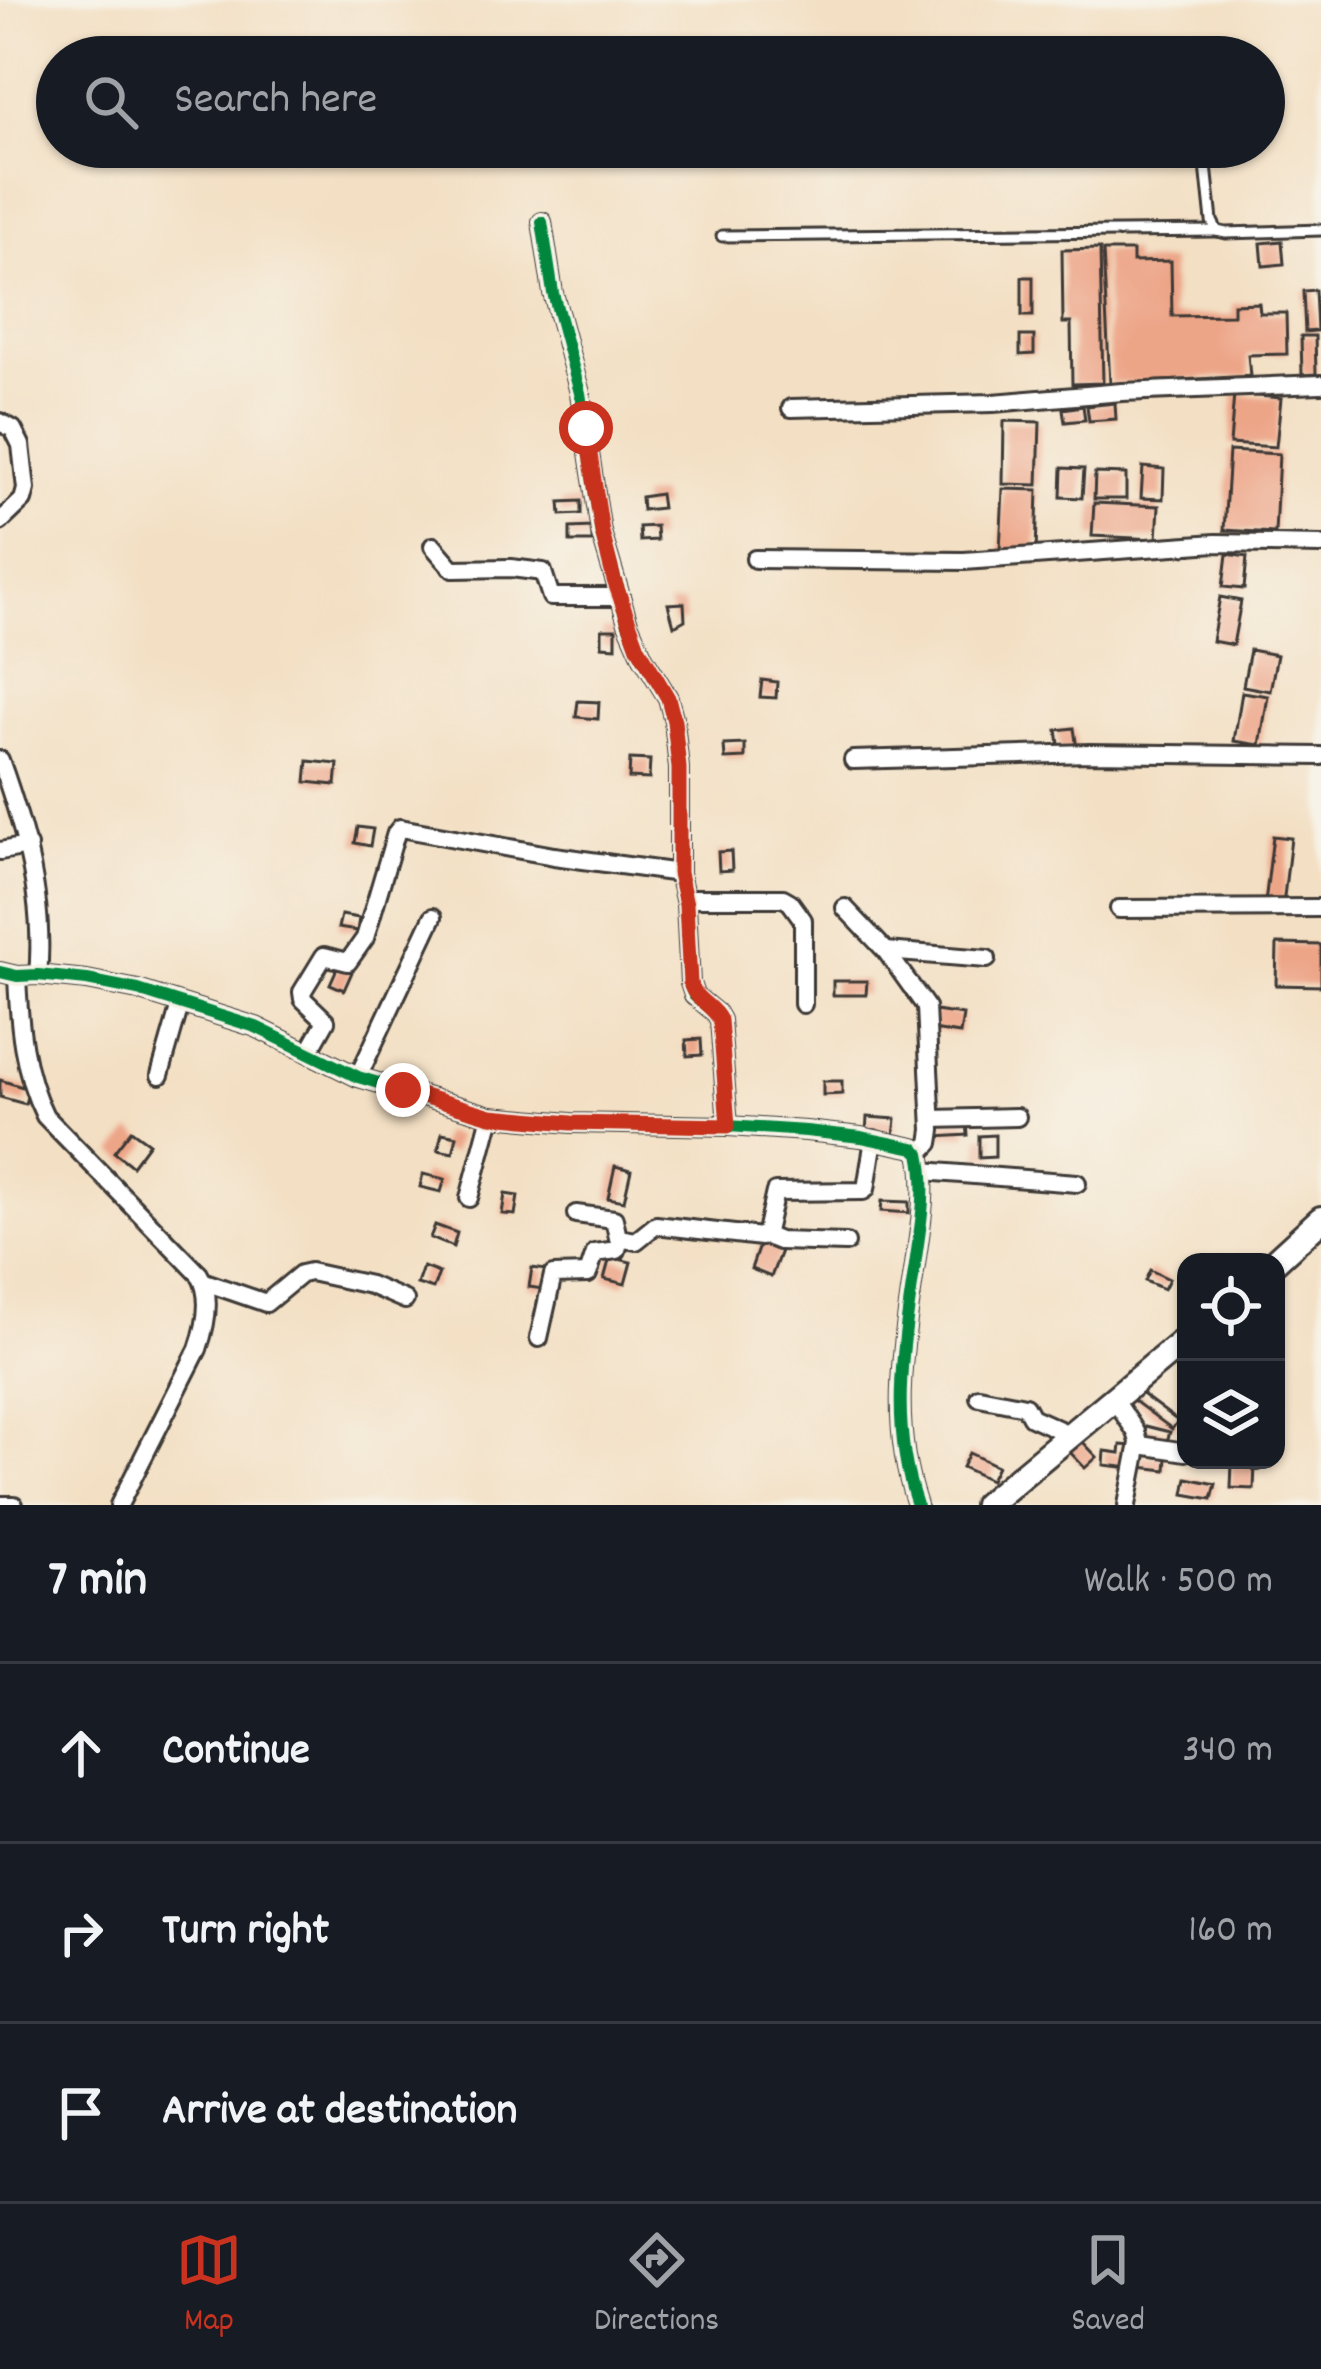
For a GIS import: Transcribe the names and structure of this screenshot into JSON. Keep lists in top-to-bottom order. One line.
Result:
{"page":{"search":"Search here","heading":["7 min","Walk · 500 m"],"list":[["Continue","340 m"],["Turn right","160 m"],"Arrive at destination"],"nav":["Map","Directions","Saved"]}}
